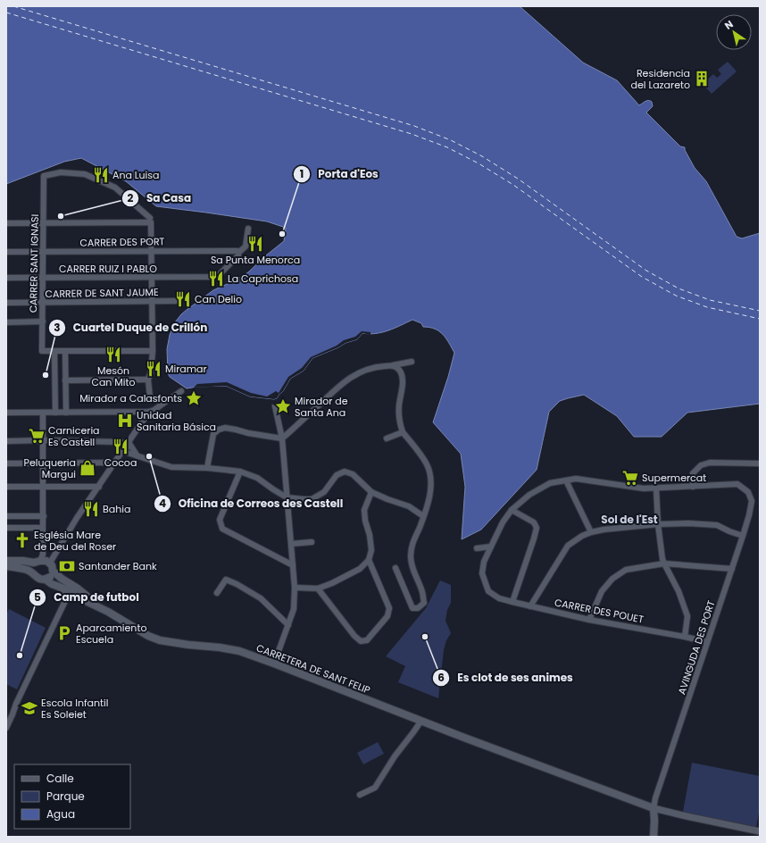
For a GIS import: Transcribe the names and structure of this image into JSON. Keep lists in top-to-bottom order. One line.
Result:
{"streets":{"main road":["CARRETERA DE SANT FELIP"],"street":["CARRER DES PORT","CARRER SANT IGNASI","CARRER RUIZ I PABLO","CARRER DE SANT JAUME","CARRER DES POUET","AVINGUDA DES PORT"]},"crossings":[["CARRER DES PORT","CARRER SANT IGNASI"],["CARRER DES PORT","CARRER RUIZ I PABLO"],["CARRER SANT IGNASI","CARRER RUIZ I PABLO"],["CARRER SANT IGNASI","CARRER DE SANT JAUME"],["CARRER DES POUET","AVINGUDA DES PORT"],["AVINGUDA DES PORT","CARRETERA DE SANT FELIP"]],"districts":["Sol de l'Est"],"places":{"building":["Residencia del Lazareto"],"restaurant":["Ana Luisa","Sa Punta Menorca","La Caprichosa","Can Delio","Mesón Can Mito","Miramar","Cocoa","Bahia"],"other":["Sa Casa","Porta d'Eos","Cuartel Duque de Crillón","Oficina de Correos des Castell","Es clot de ses animes","Camp de futbol"],"place":["Mirador a Calasfonts","Mirador de Santa Ana"],"hospital":["Unidad Sanitaria Básica"],"supermarket":["Carniceria Es Castell","Supermercat"],"shop":["Peluqueria Margui"],"church":["Església Mare de Deu del Roser"],"bank":["Santander Bank"],"parking":["Aparcamiento Escuela"],"school or university":["Escola Infantil Es Soleiet"]},"legend":["Calle","Parque","Agua"],"north":"top left"}
